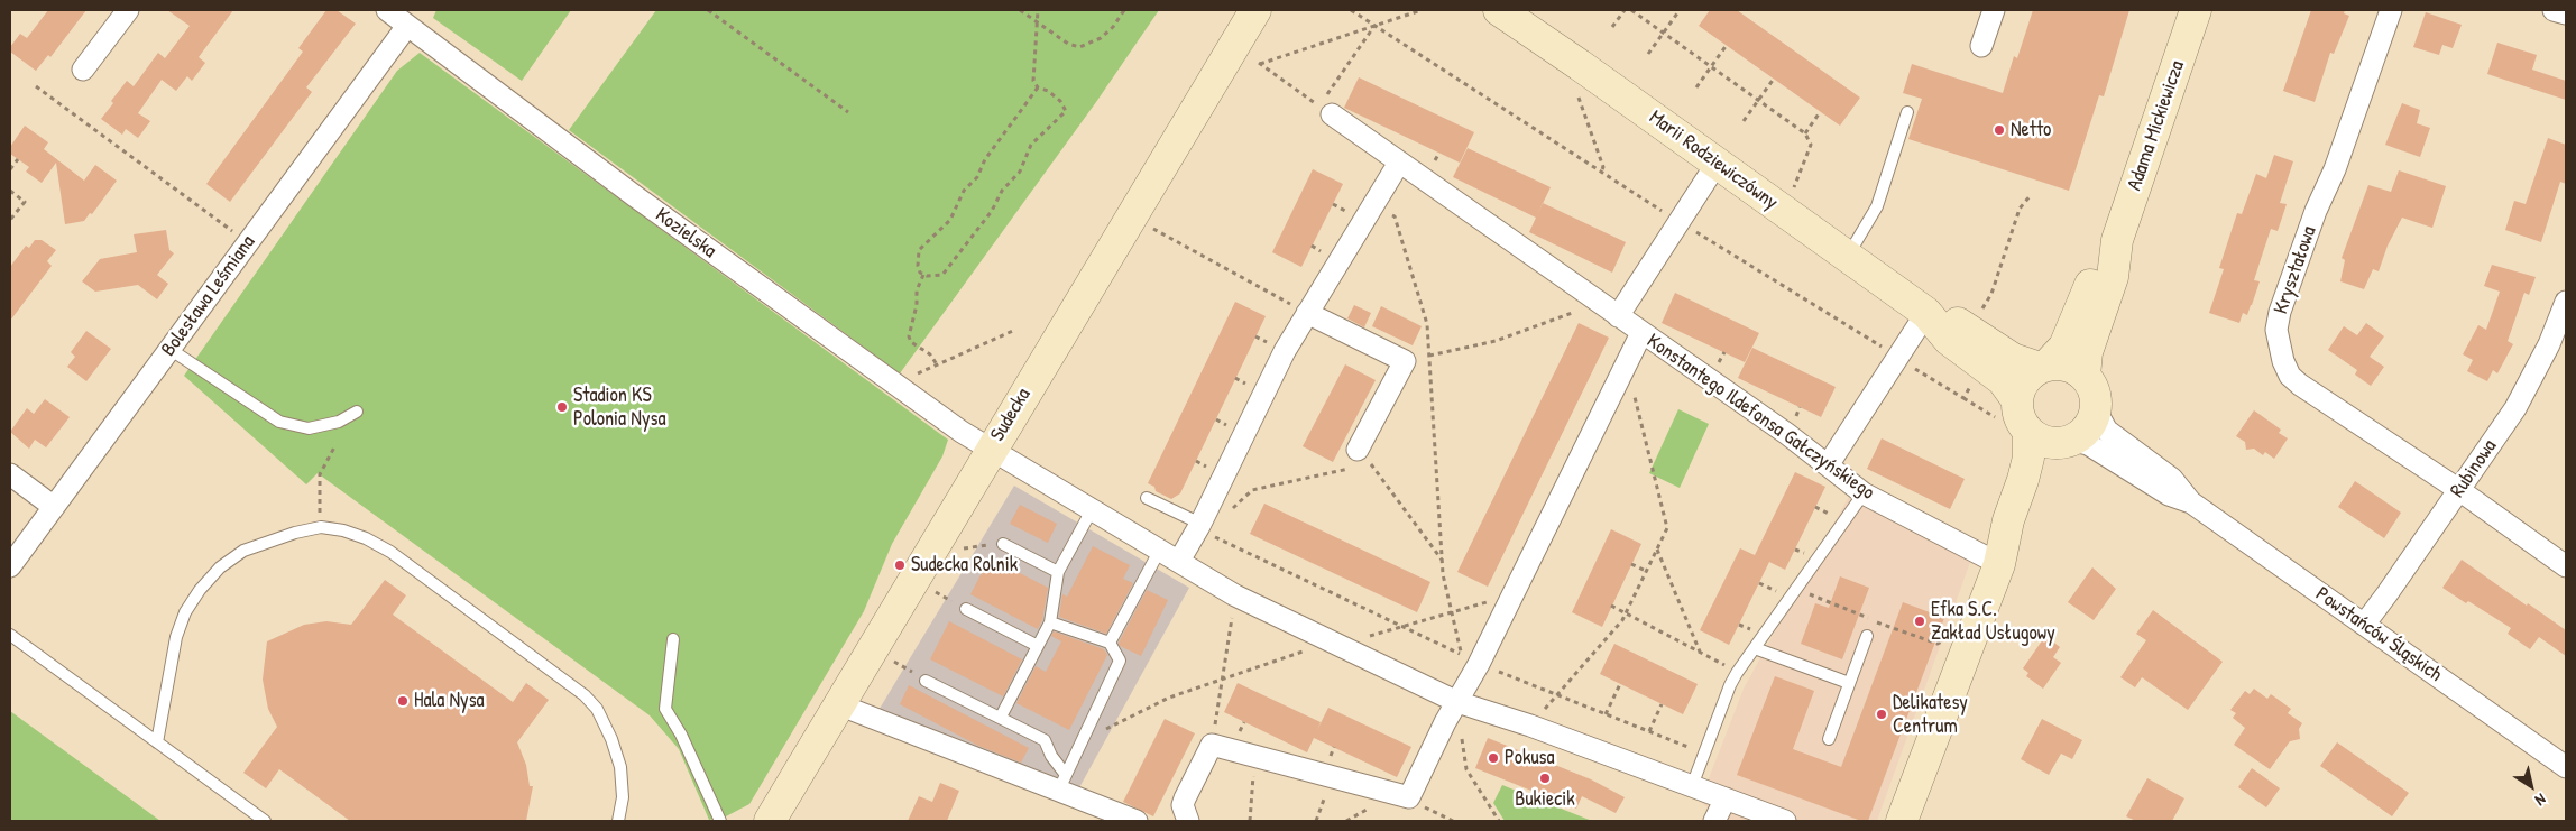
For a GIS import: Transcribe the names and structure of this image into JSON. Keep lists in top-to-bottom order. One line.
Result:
{"streets":{"street":["Adama Mickiewicza","Marii Rodziewiczówny","Kozielska","Kryształowa","Bolesława Leśmiana","Sudecka","Konstantego Ildefonsa Gałczyńskiego","Rubinowa","Powstańców Śląskich"]},"crossings":[["Adama Mickiewicza","Marii Rodziewiczówny"],["Adama Mickiewicza","Powstańców Śląskich"],["Marii Rodziewiczówny","Powstańców Śląskich"],["Kozielska","Bolesława Leśmiana"],["Kozielska","Sudecka"],["Kryształowa","Rubinowa"],["Rubinowa","Powstańców Śląskich"]],"places":["Netto","Stadion KS Polonia Nysa","Sudecka Rolnik","Efka S.C. Zakład Usługowy","Hala Nysa","Delikatesy Centrum","Pokusa","Bukiecik"],"north":"bottom right"}
